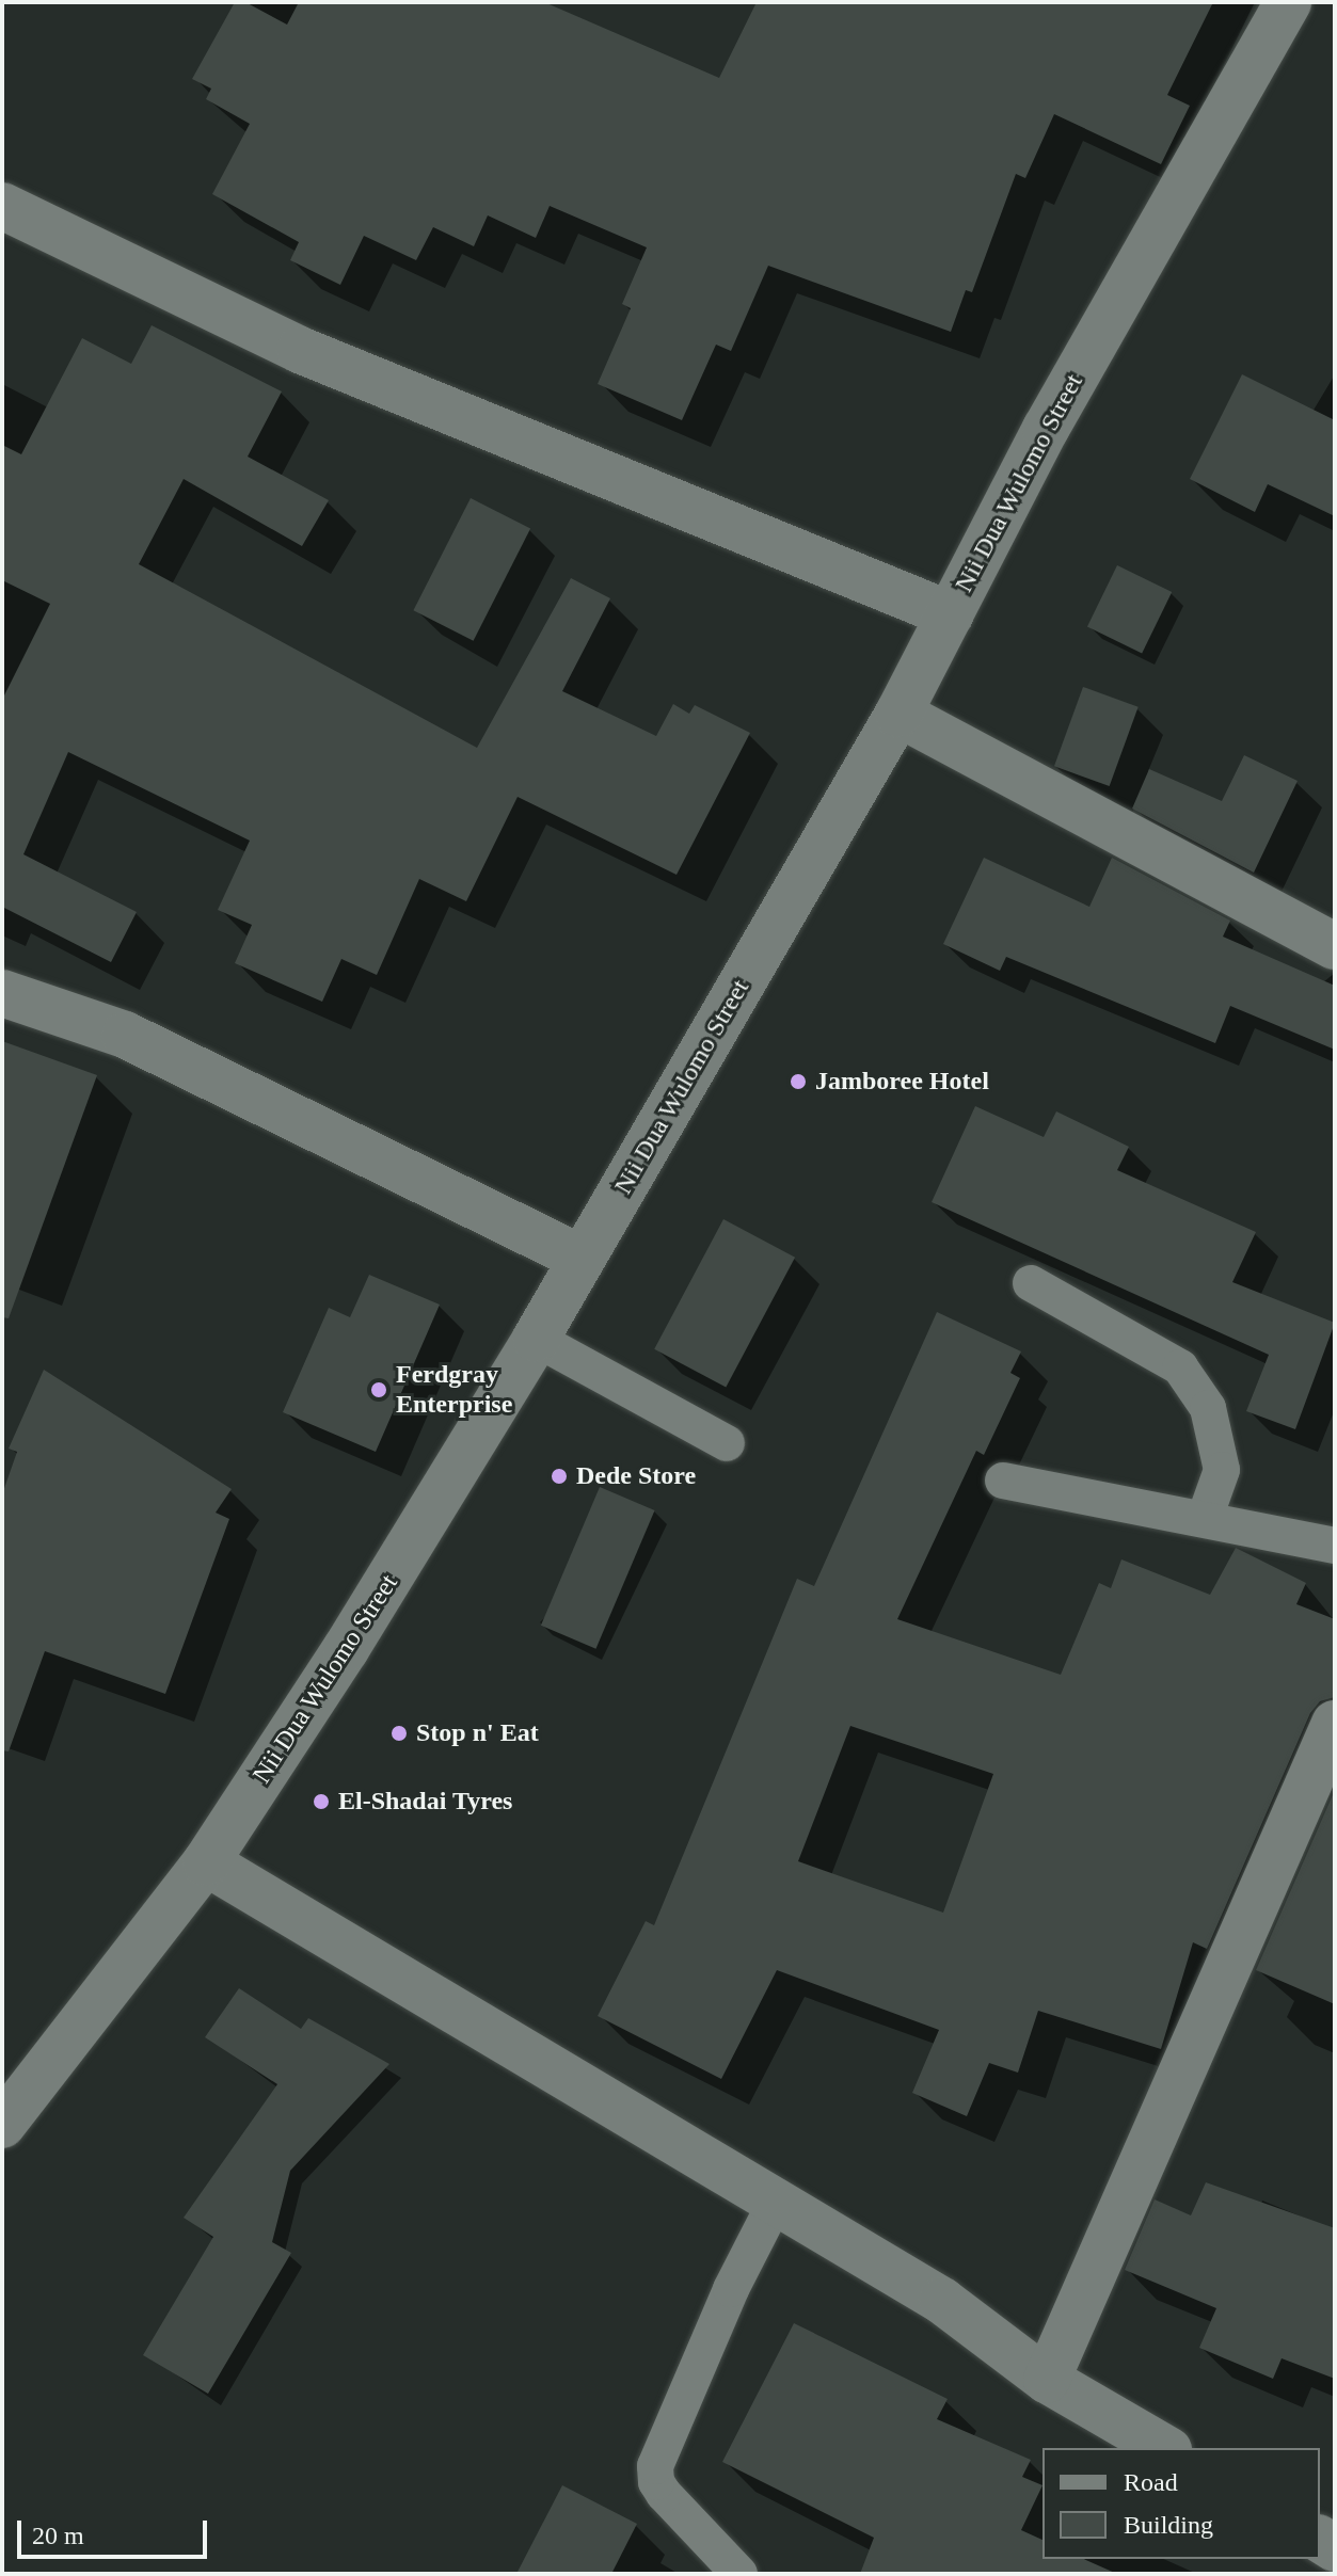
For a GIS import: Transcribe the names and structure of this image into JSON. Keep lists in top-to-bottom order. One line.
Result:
{"streets":{"street":["Nii Dua Wulomo Street"]},"places":["Jamboree Hotel","Ferdgray Enterprise","Dede Store","Stop n' Eat","El-Shadai Tyres"],"legend":["Road","Building"],"scale_bar":"20 m"}
